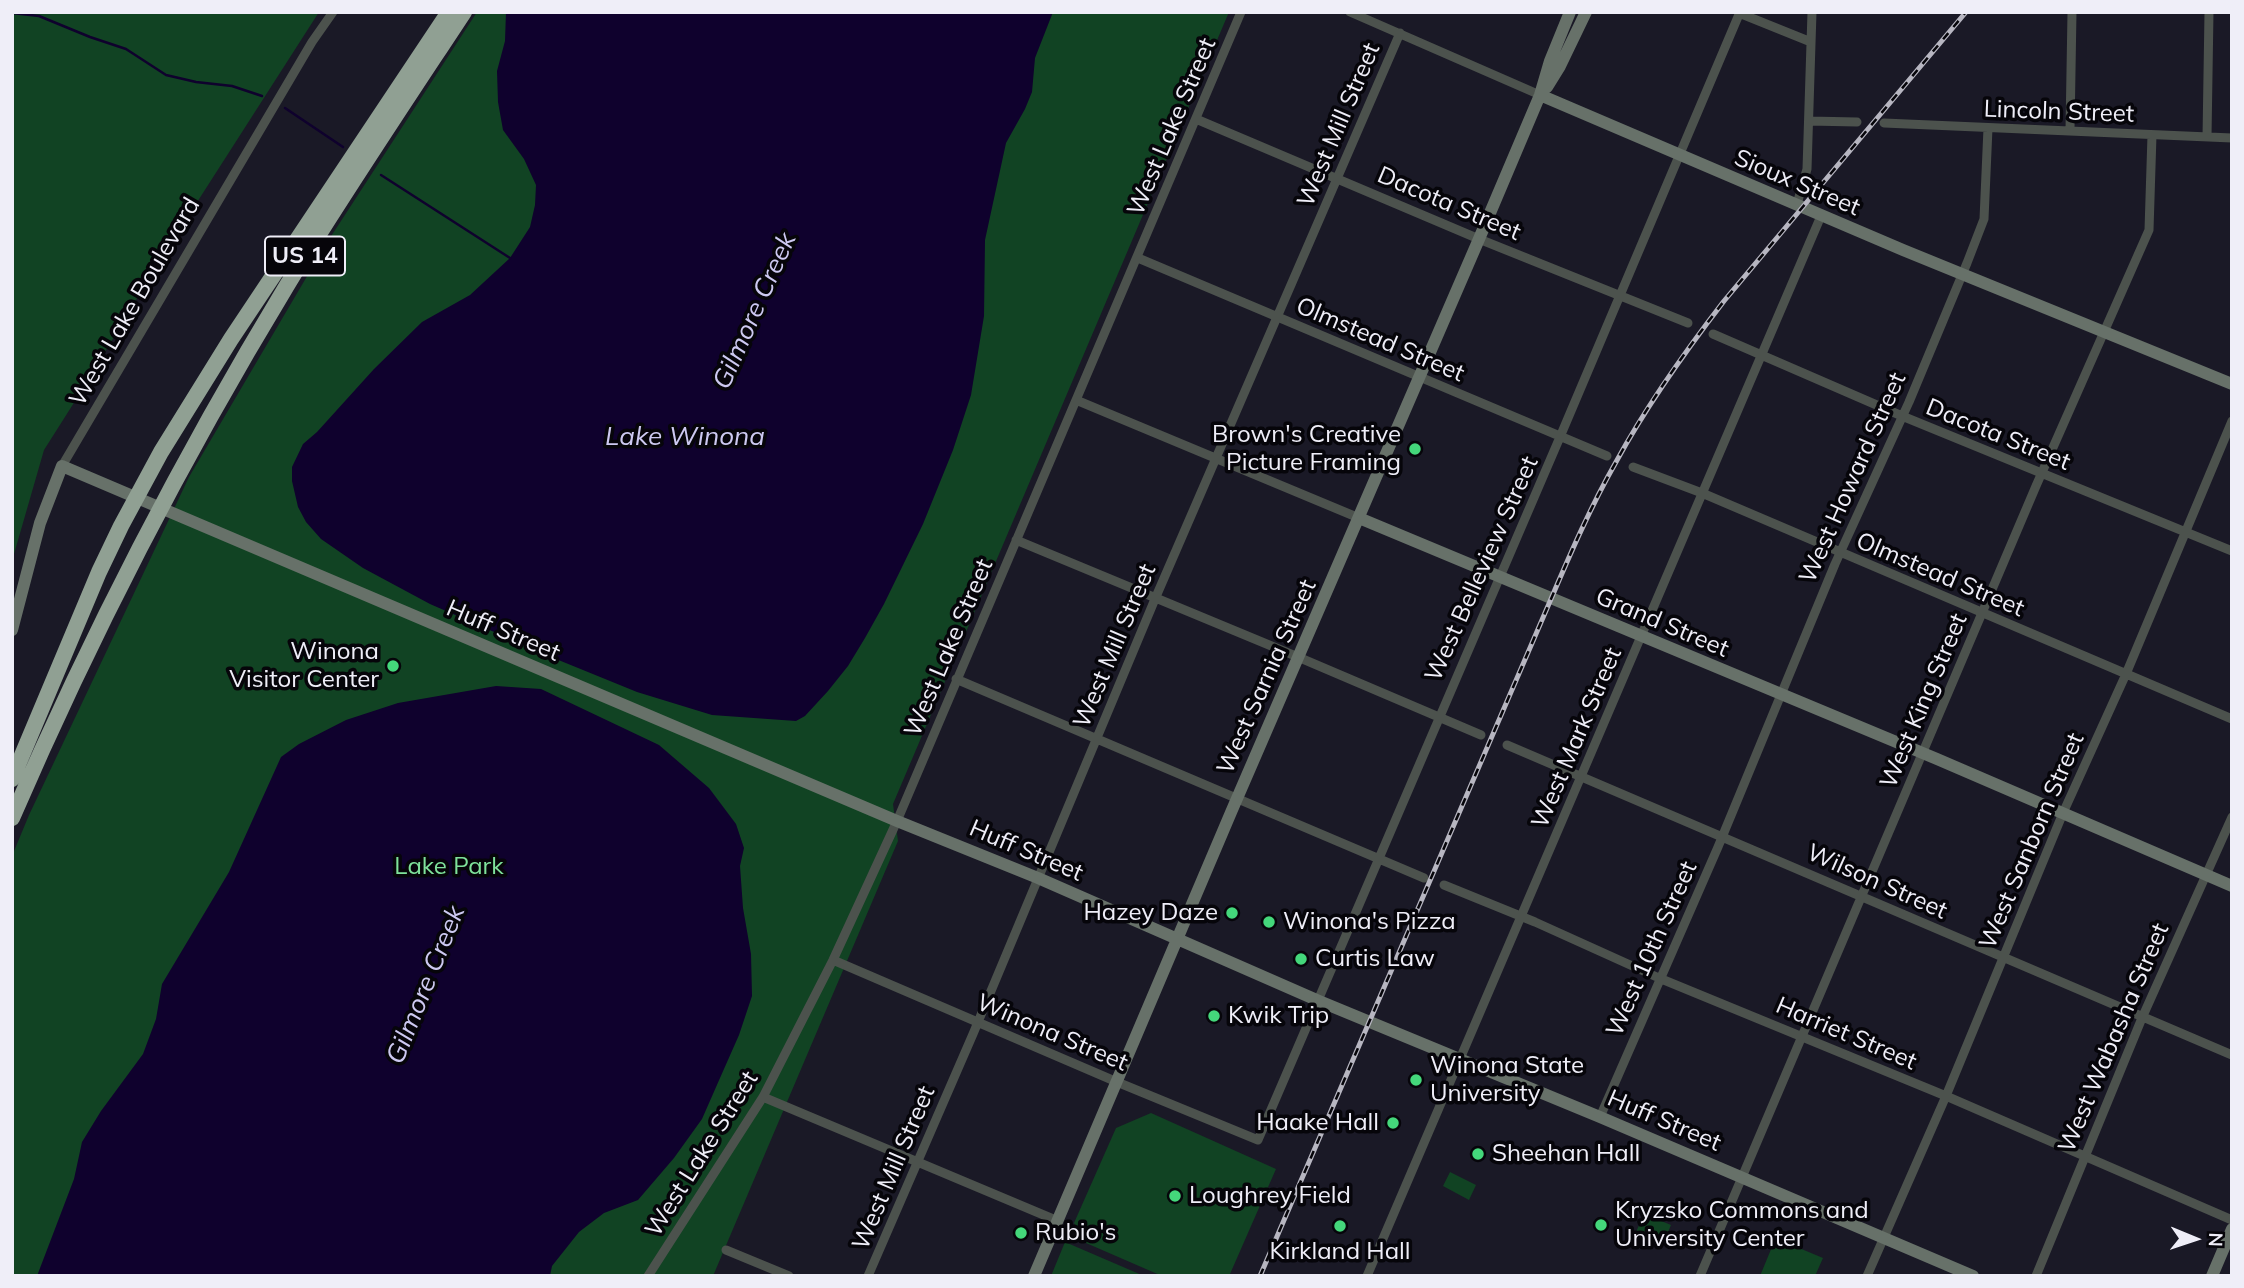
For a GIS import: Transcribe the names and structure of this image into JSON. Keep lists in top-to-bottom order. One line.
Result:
{"streets":{"highway":["US 14"],"street":["Lincoln Street","West Mill Street","West Lake Street","Sioux Street","Dacota Street","West Lake Boulevard","Olmstead Street","West Howard Street","West Belleview Street","Grand Street","Huff Street","West Sarnia Street","West King Street","West Mark Street","West Sanborn Street","Wilson Street","West 10th Street","Winona Street","Harriet Street","West Wabasha Street"]},"crossings":[["Lincoln Street","West Howard Street"],["Lincoln Street","West King Street"],["West Mill Street","Sioux Street"],["West Mill Street","Dacota Street"],["West Mill Street","Olmstead Street"],["West Mill Street","Grand Street"],["West Mill Street","Huff Street"],["West Mill Street","Winona Street"],["West Lake Street","Dacota Street"],["West Lake Street","Olmstead Street"],["West Lake Street","Grand Street"],["West Lake Street","Huff Street"],["West Lake Street","Winona Street"],["Sioux Street","West Howard Street"],["Sioux Street","West Belleview Street"],["Sioux Street","West Sarnia Street"],["Sioux Street","West King Street"],["Sioux Street","West Mark Street"],["Dacota Street","West Howard Street"],["Dacota Street","West Belleview Street"],["Dacota Street","West Sarnia Street"],["Dacota Street","West King Street"],["Dacota Street","West Mark Street"],["Dacota Street","West Sanborn Street"],["US 14","Huff Street"],["West Lake Boulevard","Huff Street"],["Olmstead Street","West Howard Street"],["Olmstead Street","West Belleview Street"],["Olmstead Street","West Sarnia Street"],["Olmstead Street","West King Street"],["Olmstead Street","West Mark Street"],["Olmstead Street","West Sanborn Street"],["West Howard Street","Grand Street"],["West Howard Street","Wilson Street"],["West Howard Street","West 10th Street"],["West Belleview Street","Grand Street"],["West Belleview Street","Huff Street"],["West Belleview Street","Winona Street"],["Grand Street","West Sarnia Street"],["Grand Street","West King Street"],["Grand Street","West Mark Street"],["Grand Street","West Sanborn Street"],["Grand Street","West Wabasha Street"],["Huff Street","West Sarnia Street"],["Huff Street","West King Street"],["Huff Street","West Mark Street"],["Huff Street","West Sanborn Street"],["Huff Street","West 10th Street"],["West Sarnia Street","Winona Street"],["West King Street","Wilson Street"],["West King Street","Harriet Street"],["West Mark Street","Wilson Street"],["West Mark Street","Harriet Street"],["West Sanborn Street","Wilson Street"],["West Sanborn Street","Harriet Street"],["Wilson Street","West 10th Street"],["Wilson Street","West Wabasha Street"],["West 10th Street","Harriet Street"],["Harriet Street","West Wabasha Street"]],"water":["Gilmore Creek","Lake Winona"],"parks":["Lake Park"],"places":["Brown's Creative Picture Framing","Winona Visitor Center","Hazey Daze","Winona's Pizza","Curtis Law","Kwik Trip","Winona State University","Haake Hall","Sheehan Hall","Loughrey Field","Kryzsko Commons and University Center","Kirkland Hall","Rubio's"],"north":"right"}
